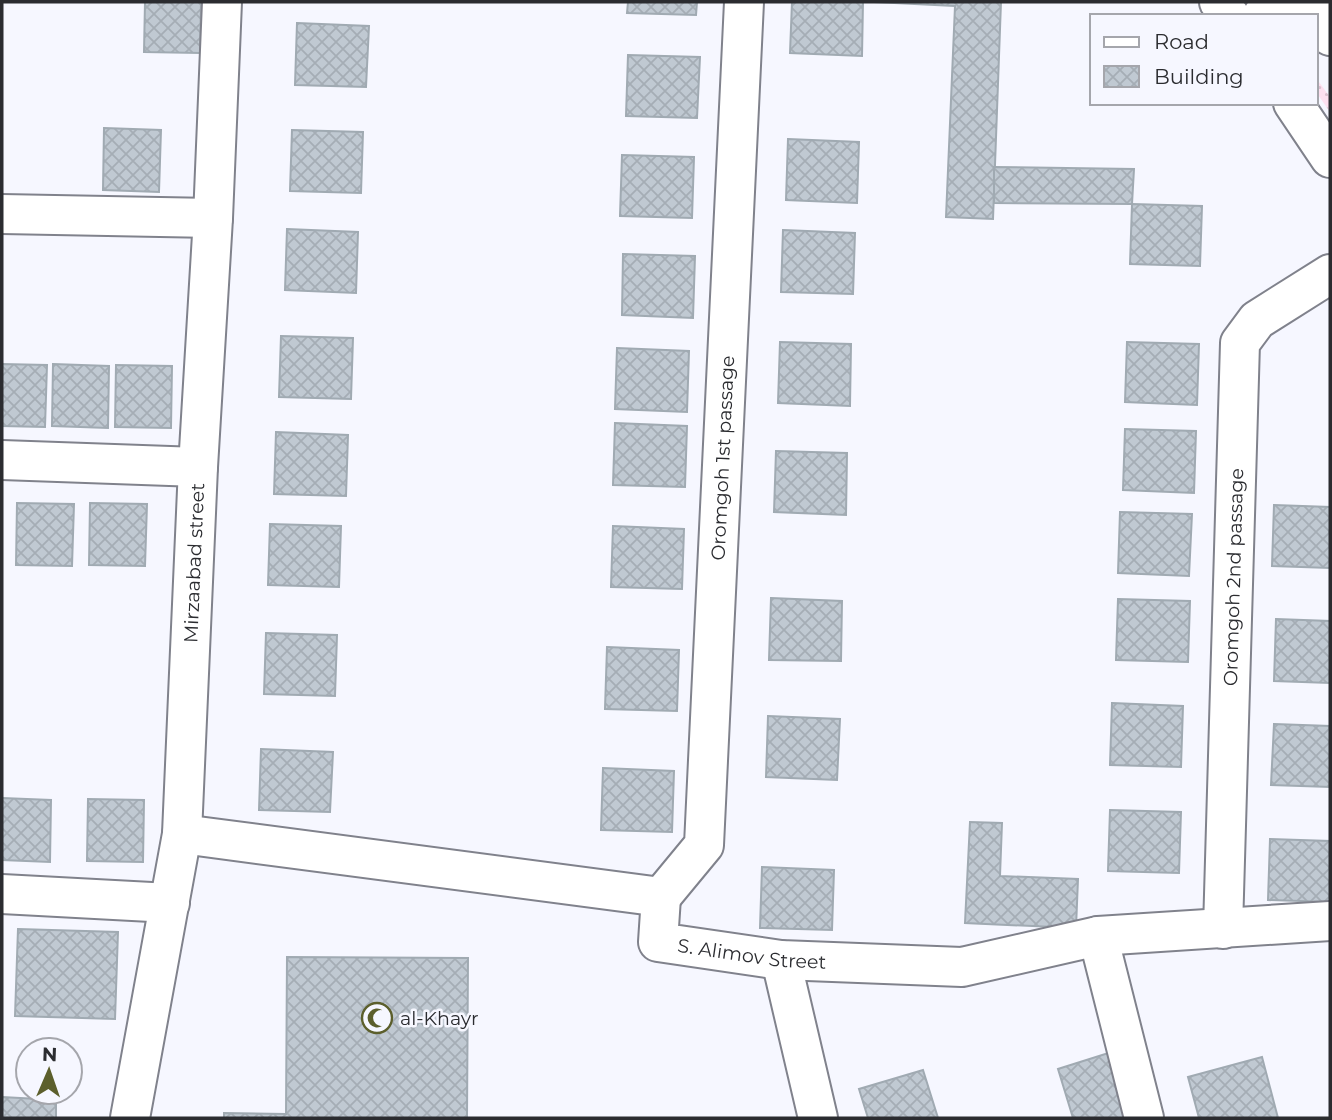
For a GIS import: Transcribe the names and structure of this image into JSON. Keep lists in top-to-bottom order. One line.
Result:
{"streets":{"main road":["Oromgoh 1st passage","Mirzaabad street","Oromgoh 2nd passage","S. Alimov Street"]},"crossings":[["Oromgoh 1st passage","S. Alimov Street"],["Oromgoh 2nd passage","S. Alimov Street"]],"places":{"mosque":["al-Khayr"]},"legend":["Road","Building"],"north":"top"}
